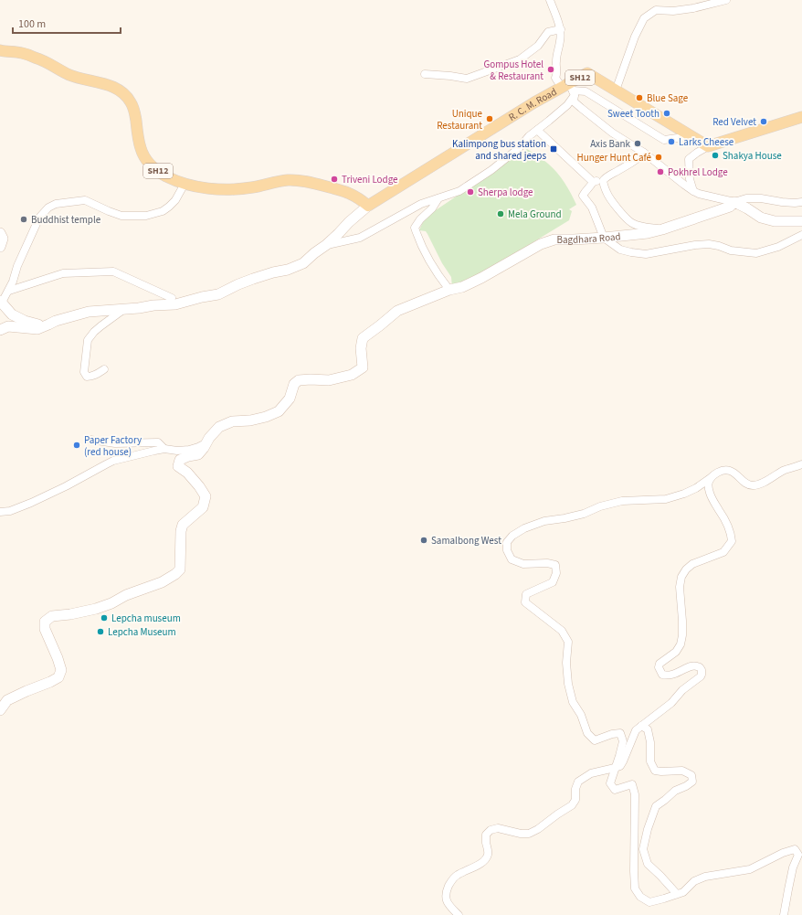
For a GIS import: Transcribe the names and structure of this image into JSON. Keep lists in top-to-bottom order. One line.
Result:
{"streets":{"main road":["SH12","R. C. M. Road"],"street":["Bagdhara Road"]},"crossings":[["SH12","R. C. M. Road"]],"places":{"other":["Gompus Hotel & Restaurant","Blue Sage","Sweet Tooth","Unique Restaurant","Red Velvet","Larks Cheese","Axis Bank","Shakya House","Hunger Hunt Café","Pokhrel Lodge","Triveni Lodge","Sherpa lodge","Mela Ground","Buddhist temple","Paper Factory (red house)","Samalbong West","Lepcha museum","Lepcha Museum"],"transit":["Kalimpong bus station and shared jeeps"]},"scale_bar":"100 m"}
